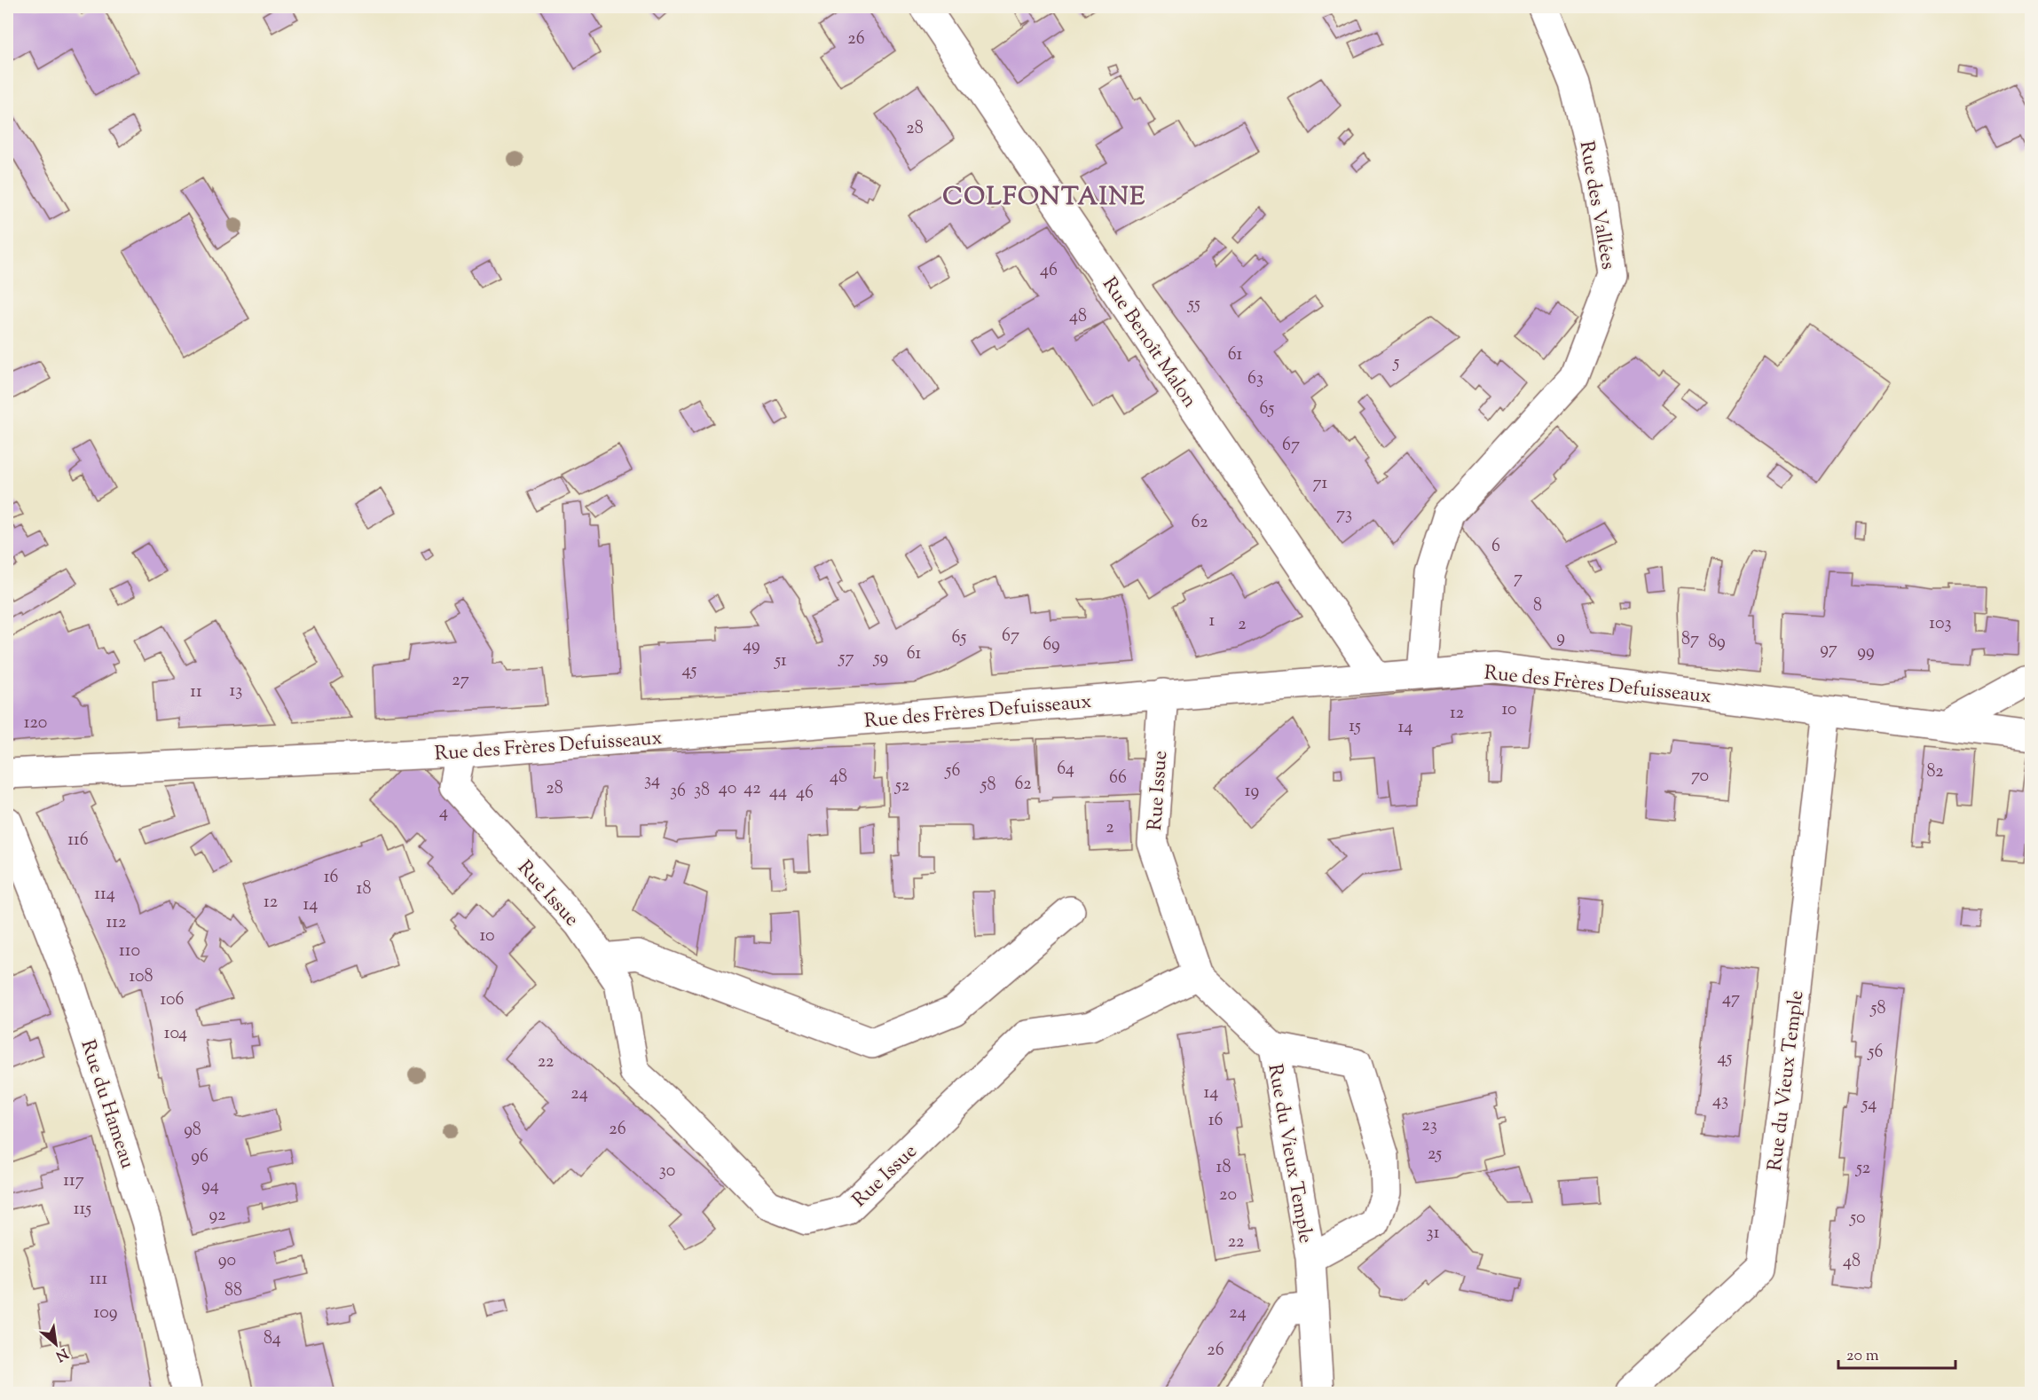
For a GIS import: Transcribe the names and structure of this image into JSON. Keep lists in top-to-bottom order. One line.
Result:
{"streets":{"street":["Rue des Vallées","Rue Benoît Malon","Rue des Frères Defuisseaux","Rue Issue","Rue du Vieux Temple","Rue du Hameau"]},"crossings":[["Rue des Vallées","Rue des Frères Defuisseaux"],["Rue Benoît Malon","Rue des Frères Defuisseaux"],["Rue des Frères Defuisseaux","Rue Issue"],["Rue des Frères Defuisseaux","Rue du Vieux Temple"],["Rue Issue","Rue du Vieux Temple"]],"districts":["COLFONTAINE"],"house_numbers":["26","28","46","55","48","61","5","63","65","67","71","73","62","6","7","8","1","103","2","67","65","9","87","89","69","49","97","99","61","57","59","51","45","27","13","11","10","12","120","15","14","64","56","82","70","48","66","34","62","58","52","28","40","42","38","36","19","44","46","4","2","116","16","18","114","12","14","112","10","110","108","47","106","58","104","56","45","22","14","24","43","54","16","23","26","98","25","96","18","52","30","117","94","20","115","92","50","31","22","90","48","111","88","109","24","84","26"],"scale_bar":"20 m","north":"bottom right"}
